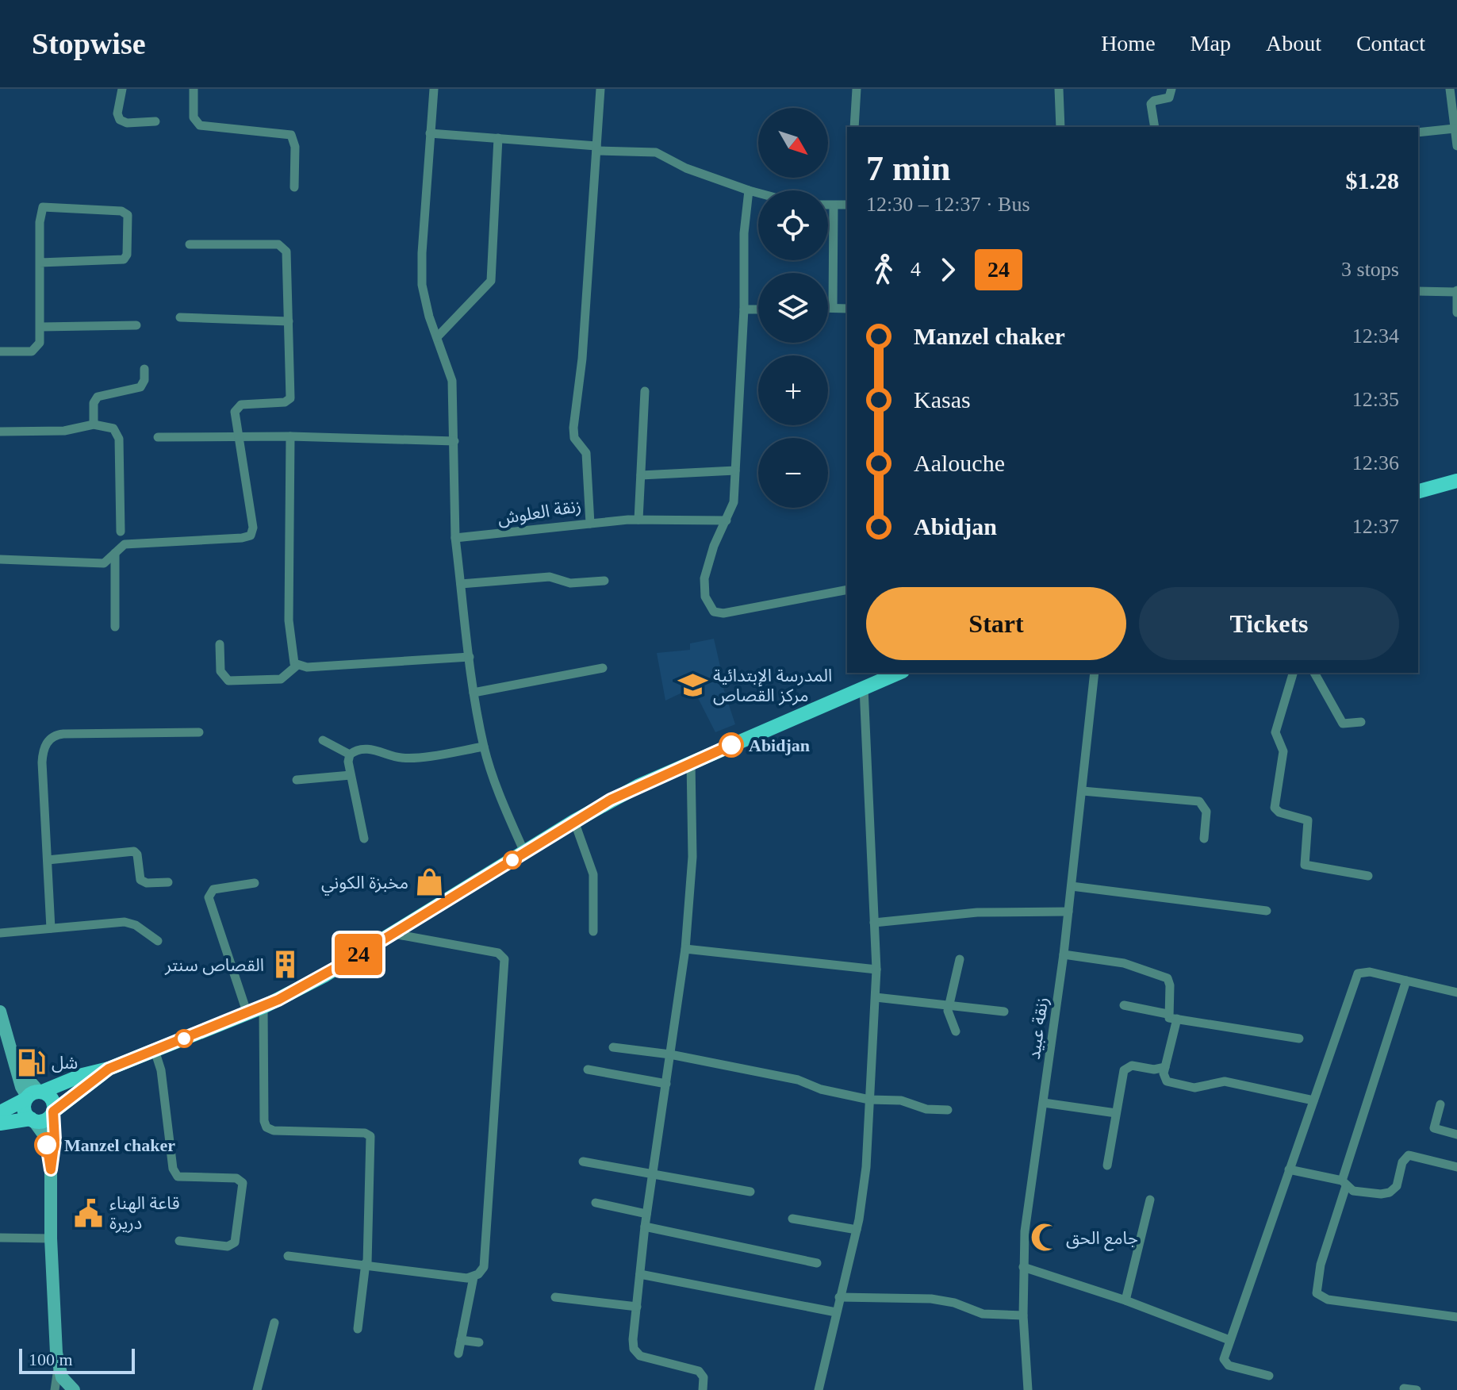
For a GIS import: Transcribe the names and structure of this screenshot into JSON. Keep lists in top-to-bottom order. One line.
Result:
{"streets":{"street":["زنقة العلوش","زنقة عبيد"]},"places":{"school or university":["المدرسة الإبتدائية مركز القصاص"],"other":["Abidjan","Manzel chaker"],"shop":["مخبزة الكوني"],"building":["القصاص سنتر"],"fuel station":["شل"],"public building":["قاعة الهناء دريرة"],"mosque":["جامع الحق"]},"lines":["bus line 24"],"scale_bar":"100 m","north":"bottom right","page":{"header":"Stopwise","nav":["Home","Map","About","Contact"],"on_map":"24","map_buttons":["+","−"],"heading":["7 min","12:30 – 12:37 · Bus","$1.28"],"legs":["4","24","3 stops"],"list":[{"name":"Manzel chaker","value":"12:34"},{"name":"Kasas","value":"12:35"},{"name":"Aalouche","value":"12:36"},{"name":"Abidjan","value":"12:37"}],"buttons":["Start","Tickets"],"scale":"100 m"}}
